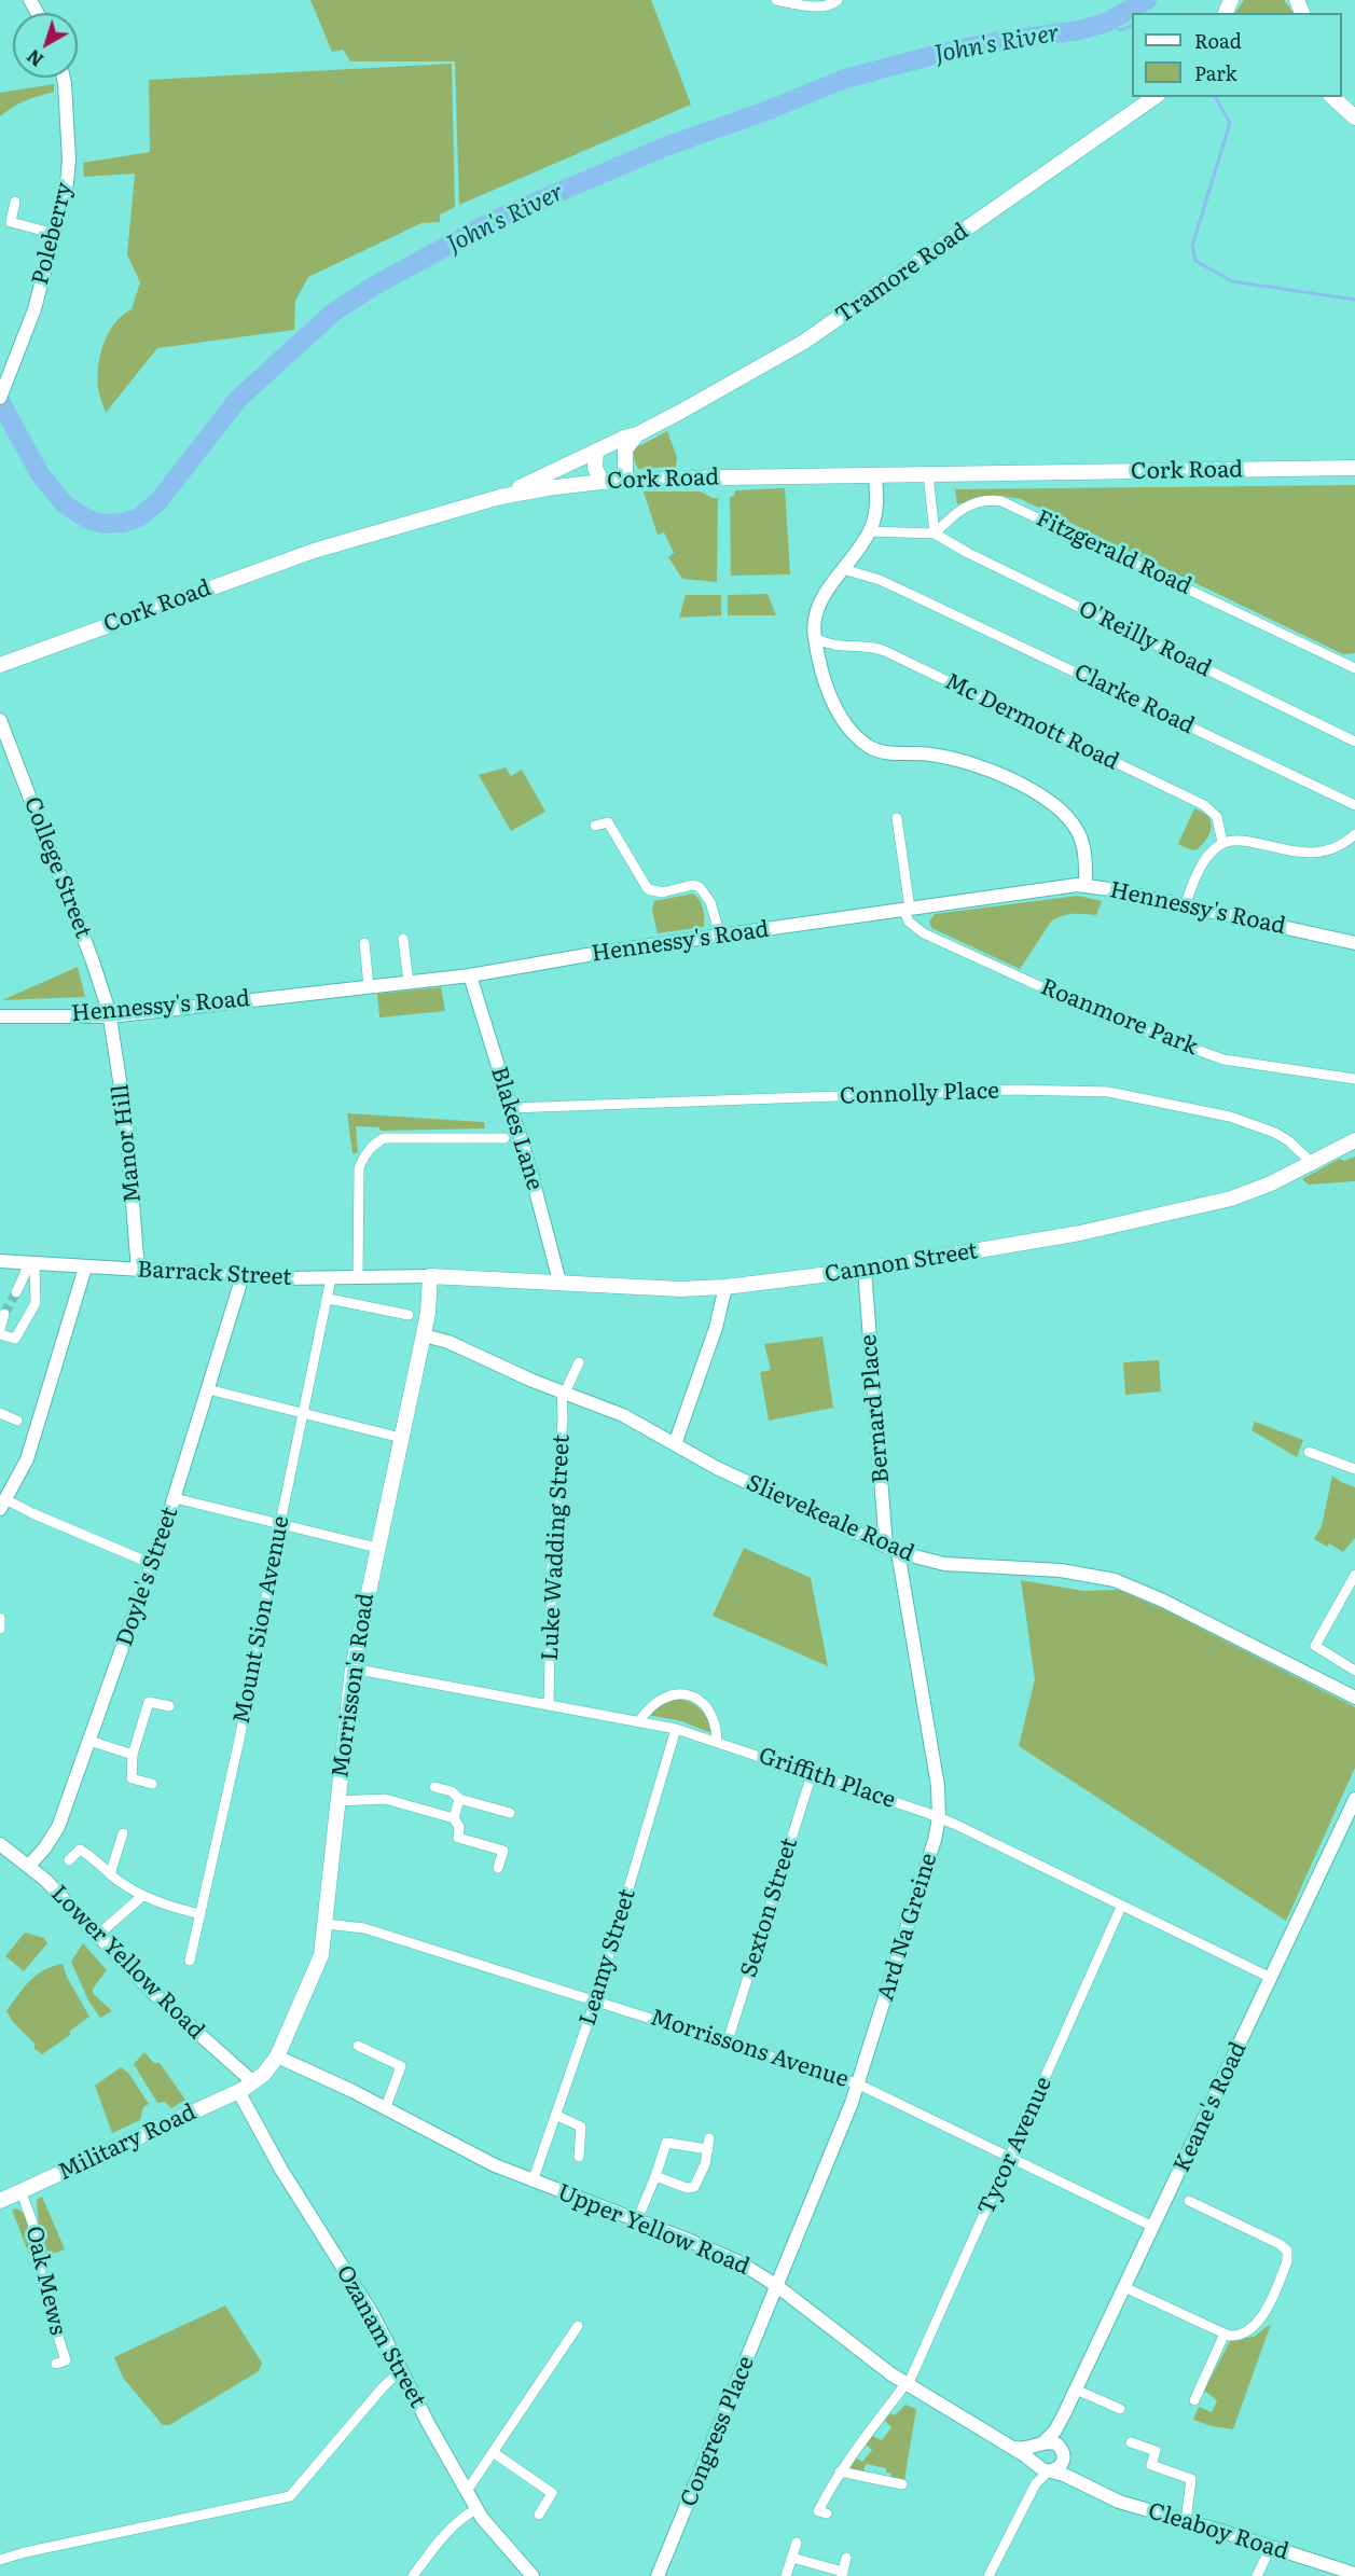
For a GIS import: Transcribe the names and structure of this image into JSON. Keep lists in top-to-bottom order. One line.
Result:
{"streets":{"main road":["Tramore Road","Cork Road","Cannon Street","Morrisson's Road","Military Road"],"street":["Poleberry","Fitzgerald Road","O'Reilly Road","Clarke Road","Mc Dermott Road","College Street","Hennessy's Road","Roanmore Park","Connolly Place","Blakes Lane","Manor Hill","Barrack Street","Bernard Place","Slievekeale Road","Luke Wadding Street","Doyle's Street","Mount Sion Avenue","Griffith Place","Sexton Street","Ard Na Greine","Leamy Street","Lower Yellow Road","Morrissons Avenue","Keane's Road","Tycor Avenue","Upper Yellow Road","Oak Mews","Ozanam Street","Congress Place","Cleaboy Road"]},"crossings":[["Tramore Road","Cork Road"],["Fitzgerald Road","O'Reilly Road"],["College Street","Hennessy's Road"],["College Street","Manor Hill"],["Hennessy's Road","Roanmore Park"],["Hennessy's Road","Blakes Lane"],["Hennessy's Road","Manor Hill"],["Connolly Place","Blakes Lane"],["Connolly Place","Cannon Street"],["Blakes Lane","Cannon Street"],["Manor Hill","Barrack Street"],["Cannon Street","Barrack Street"],["Cannon Street","Bernard Place"],["Cannon Street","Morrisson's Road"],["Barrack Street","Doyle's Street"],["Barrack Street","Mount Sion Avenue"],["Barrack Street","Morrisson's Road"],["Bernard Place","Slievekeale Road"],["Bernard Place","Ard Na Greine"],["Slievekeale Road","Luke Wadding Street"],["Slievekeale Road","Morrisson's Road"],["Slievekeale Road","Ard Na Greine"],["Luke Wadding Street","Griffith Place"],["Doyle's Street","Lower Yellow Road"],["Morrisson's Road","Griffith Place"],["Morrisson's Road","Lower Yellow Road"],["Morrisson's Road","Morrissons Avenue"],["Morrisson's Road","Military Road"],["Morrisson's Road","Upper Yellow Road"],["Griffith Place","Sexton Street"],["Griffith Place","Ard Na Greine"],["Griffith Place","Leamy Street"],["Griffith Place","Keane's Road"],["Griffith Place","Tycor Avenue"],["Sexton Street","Morrissons Avenue"],["Ard Na Greine","Morrissons Avenue"],["Ard Na Greine","Upper Yellow Road"],["Ard Na Greine","Congress Place"],["Leamy Street","Morrissons Avenue"],["Leamy Street","Upper Yellow Road"],["Lower Yellow Road","Military Road"],["Morrissons Avenue","Keane's Road"],["Morrissons Avenue","Tycor Avenue"],["Keane's Road","Upper Yellow Road"],["Keane's Road","Cleaboy Road"],["Military Road","Oak Mews"],["Military Road","Ozanam Street"],["Tycor Avenue","Upper Yellow Road"],["Upper Yellow Road","Congress Place"],["Upper Yellow Road","Cleaboy Road"]],"water":["John's River"],"legend":["Road","Park"],"north":"bottom left"}
